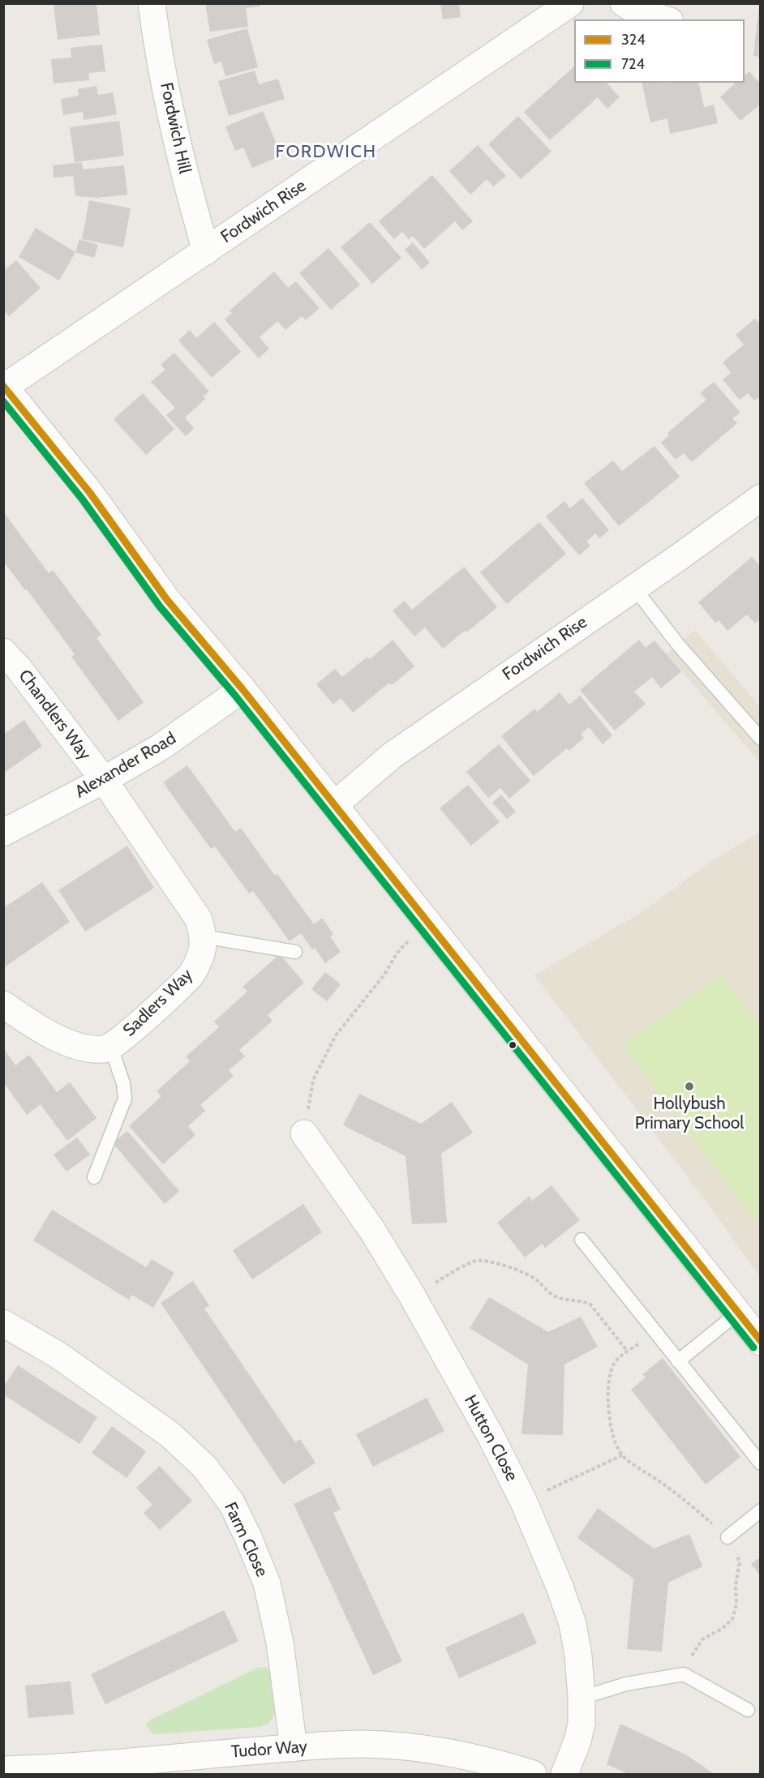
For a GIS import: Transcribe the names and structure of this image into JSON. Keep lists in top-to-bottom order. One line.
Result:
{"streets":{"street":["Fordwich Hill","Fordwich Rise","Chandlers Way","Alexander Road","Sadlers Way","Hutton Close","Farm Close","Tudor Way"]},"crossings":[["Fordwich Hill","Fordwich Rise"],["Chandlers Way","Alexander Road"],["Chandlers Way","Sadlers Way"],["Alexander Road","Sadlers Way"],["Farm Close","Tudor Way"]],"districts":["FORDWICH"],"places":["Hollybush Primary School"],"lines":["transit line 324","transit line 724"],"legend":["324","724"]}
